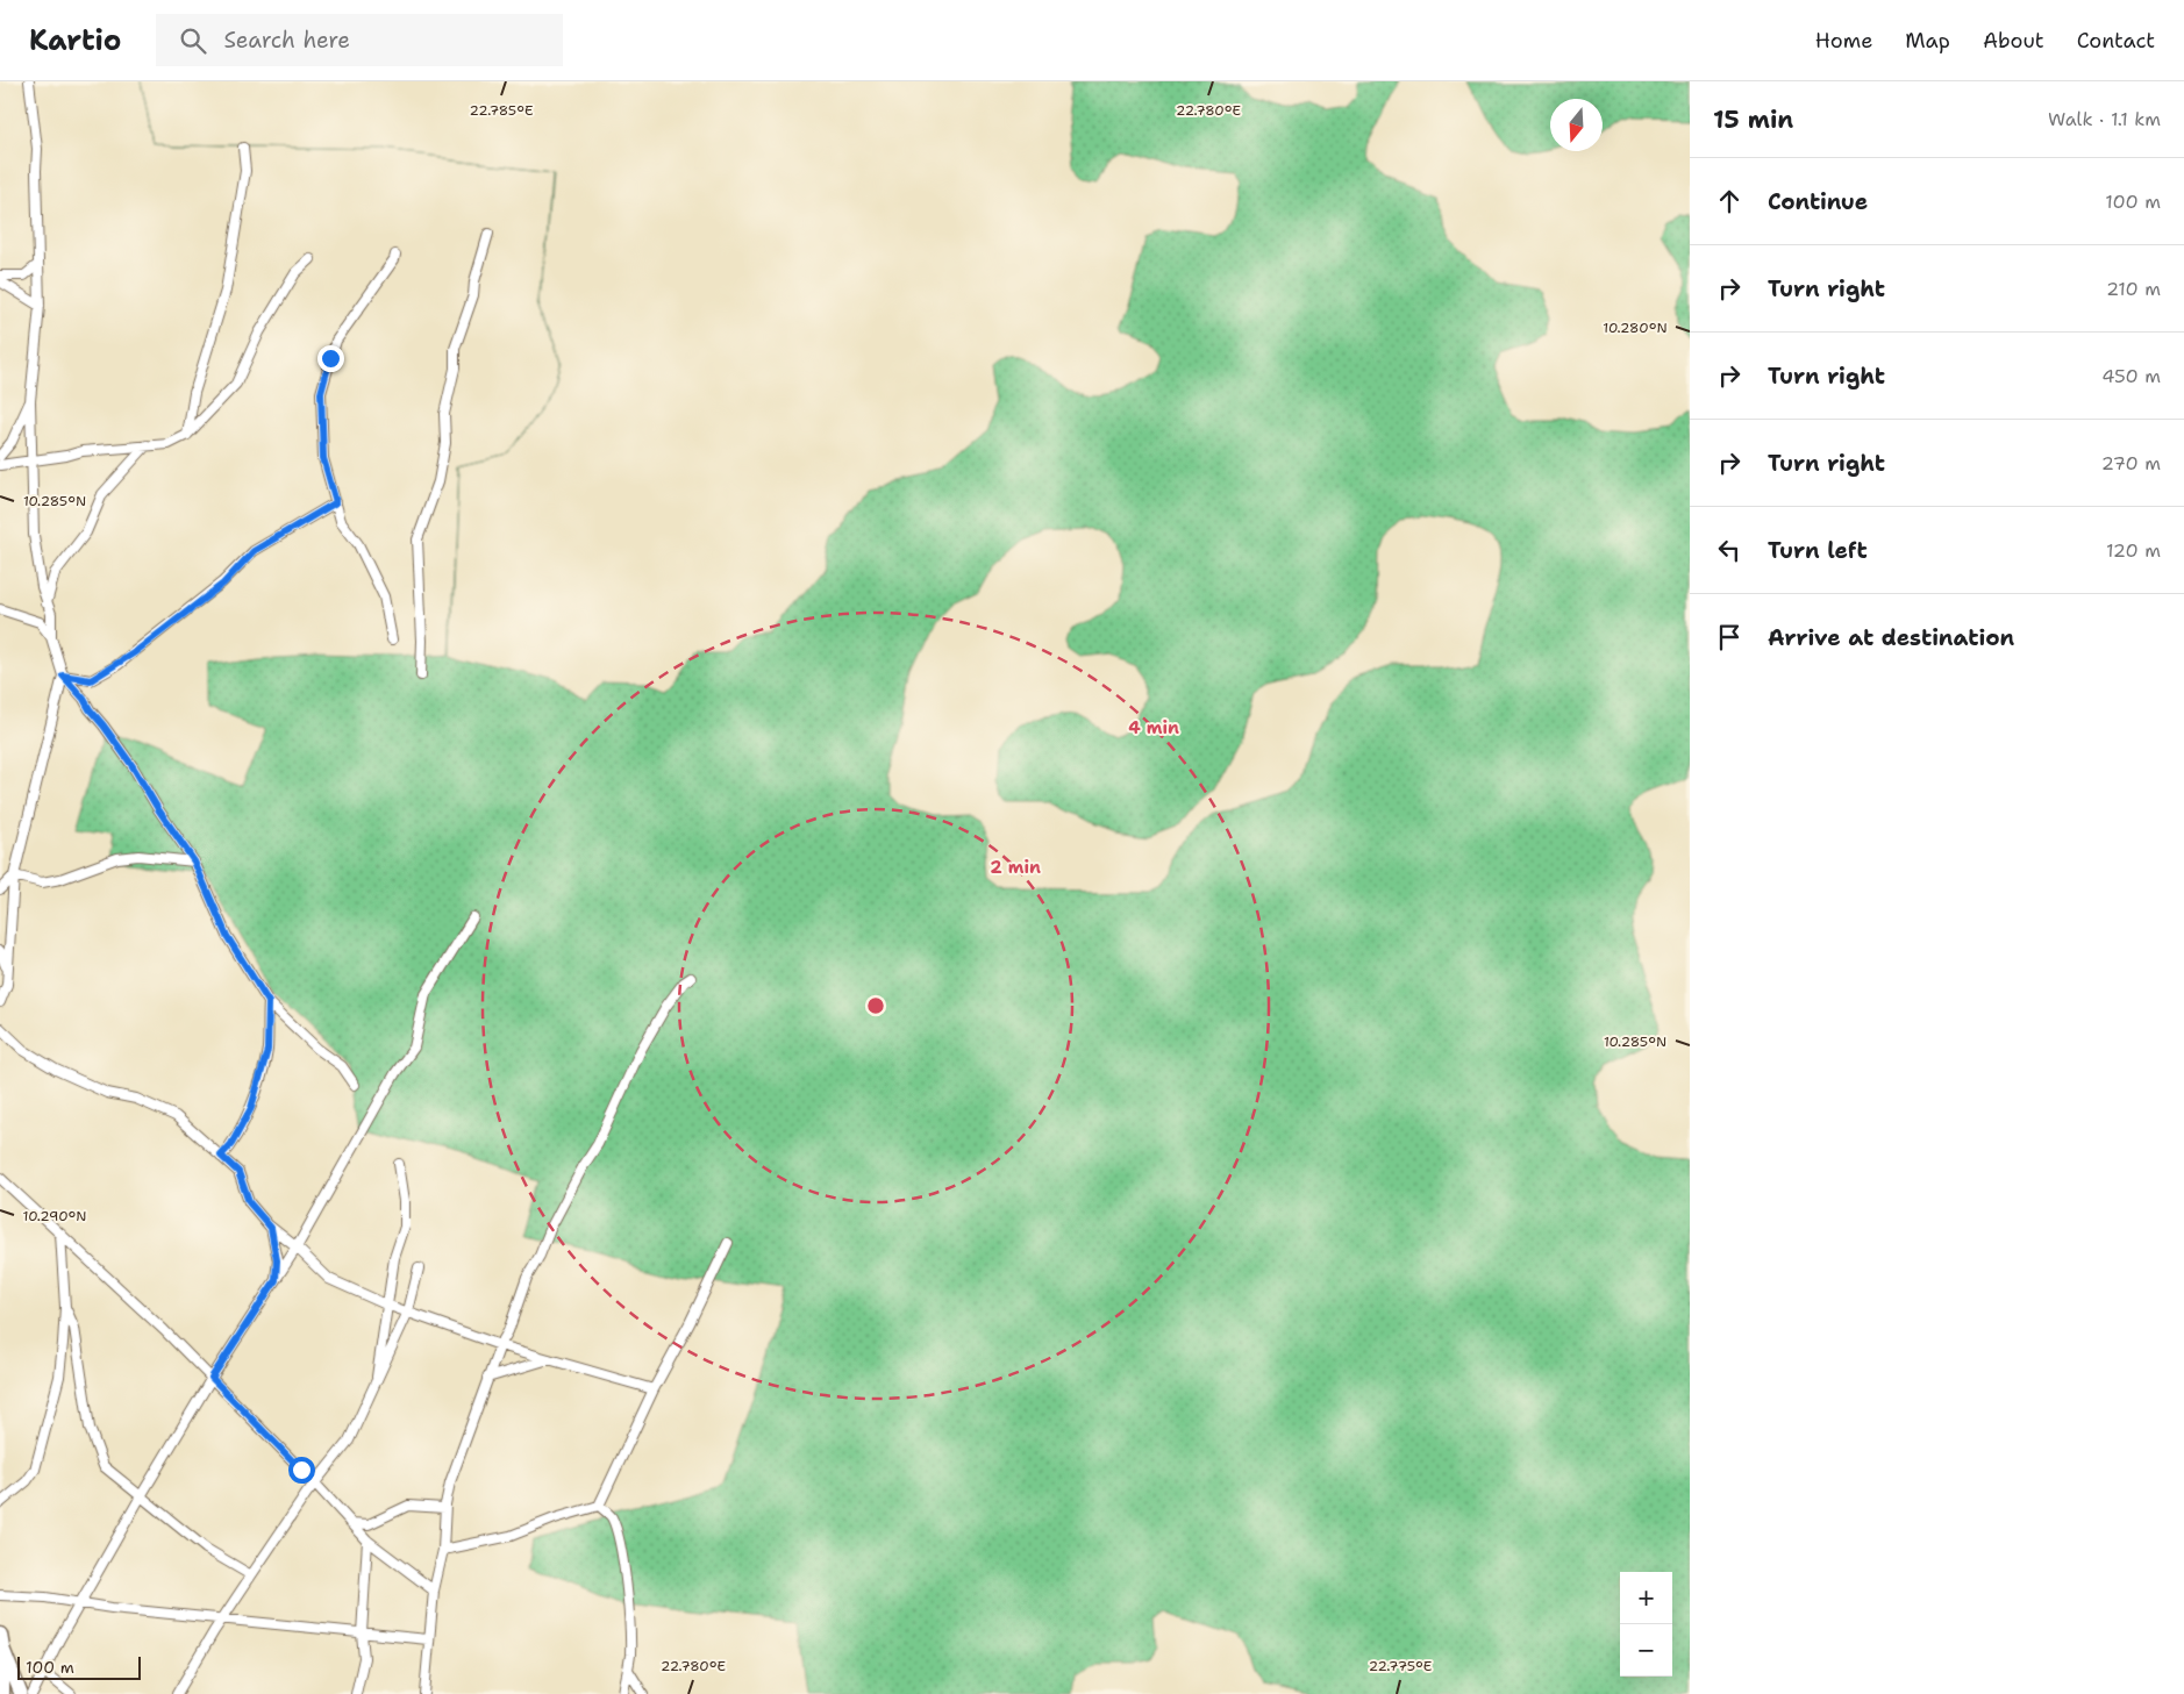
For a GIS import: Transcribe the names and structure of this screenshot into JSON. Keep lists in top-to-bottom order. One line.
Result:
{"scale_bar":"100 m","north":"bottom","page":{"header":"Kartio","search":"Search here","nav":["Home","Map","About","Contact"],"heading":["15 min","Walk · 1.1 km"],"list":[["Continue","100 m"],["Turn right","210 m"],["Turn right","450 m"],["Turn right","270 m"],["Turn left","120 m"],"Arrive at destination"],"map_buttons":["+","−"],"scale":"100 m"},"coordinates":["22.785°E","22.780°E","10.280°N","10.285°N","10.290°N","22.775°E"],"rings":["4 min","2 min"]}
